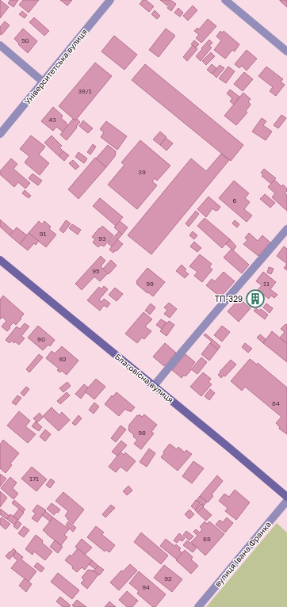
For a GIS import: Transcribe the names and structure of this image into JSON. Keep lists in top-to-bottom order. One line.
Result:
{"streets":{"main road":["Благовісна вулиця"],"street":["Університетська вулиця","вулиця Івана Франка"]},"places":{"building":["ТП-329"]},"house_numbers":["50","39/1","43","39","6","91","93","95","99","11","90","92","84","98","171","88","92","94"]}
